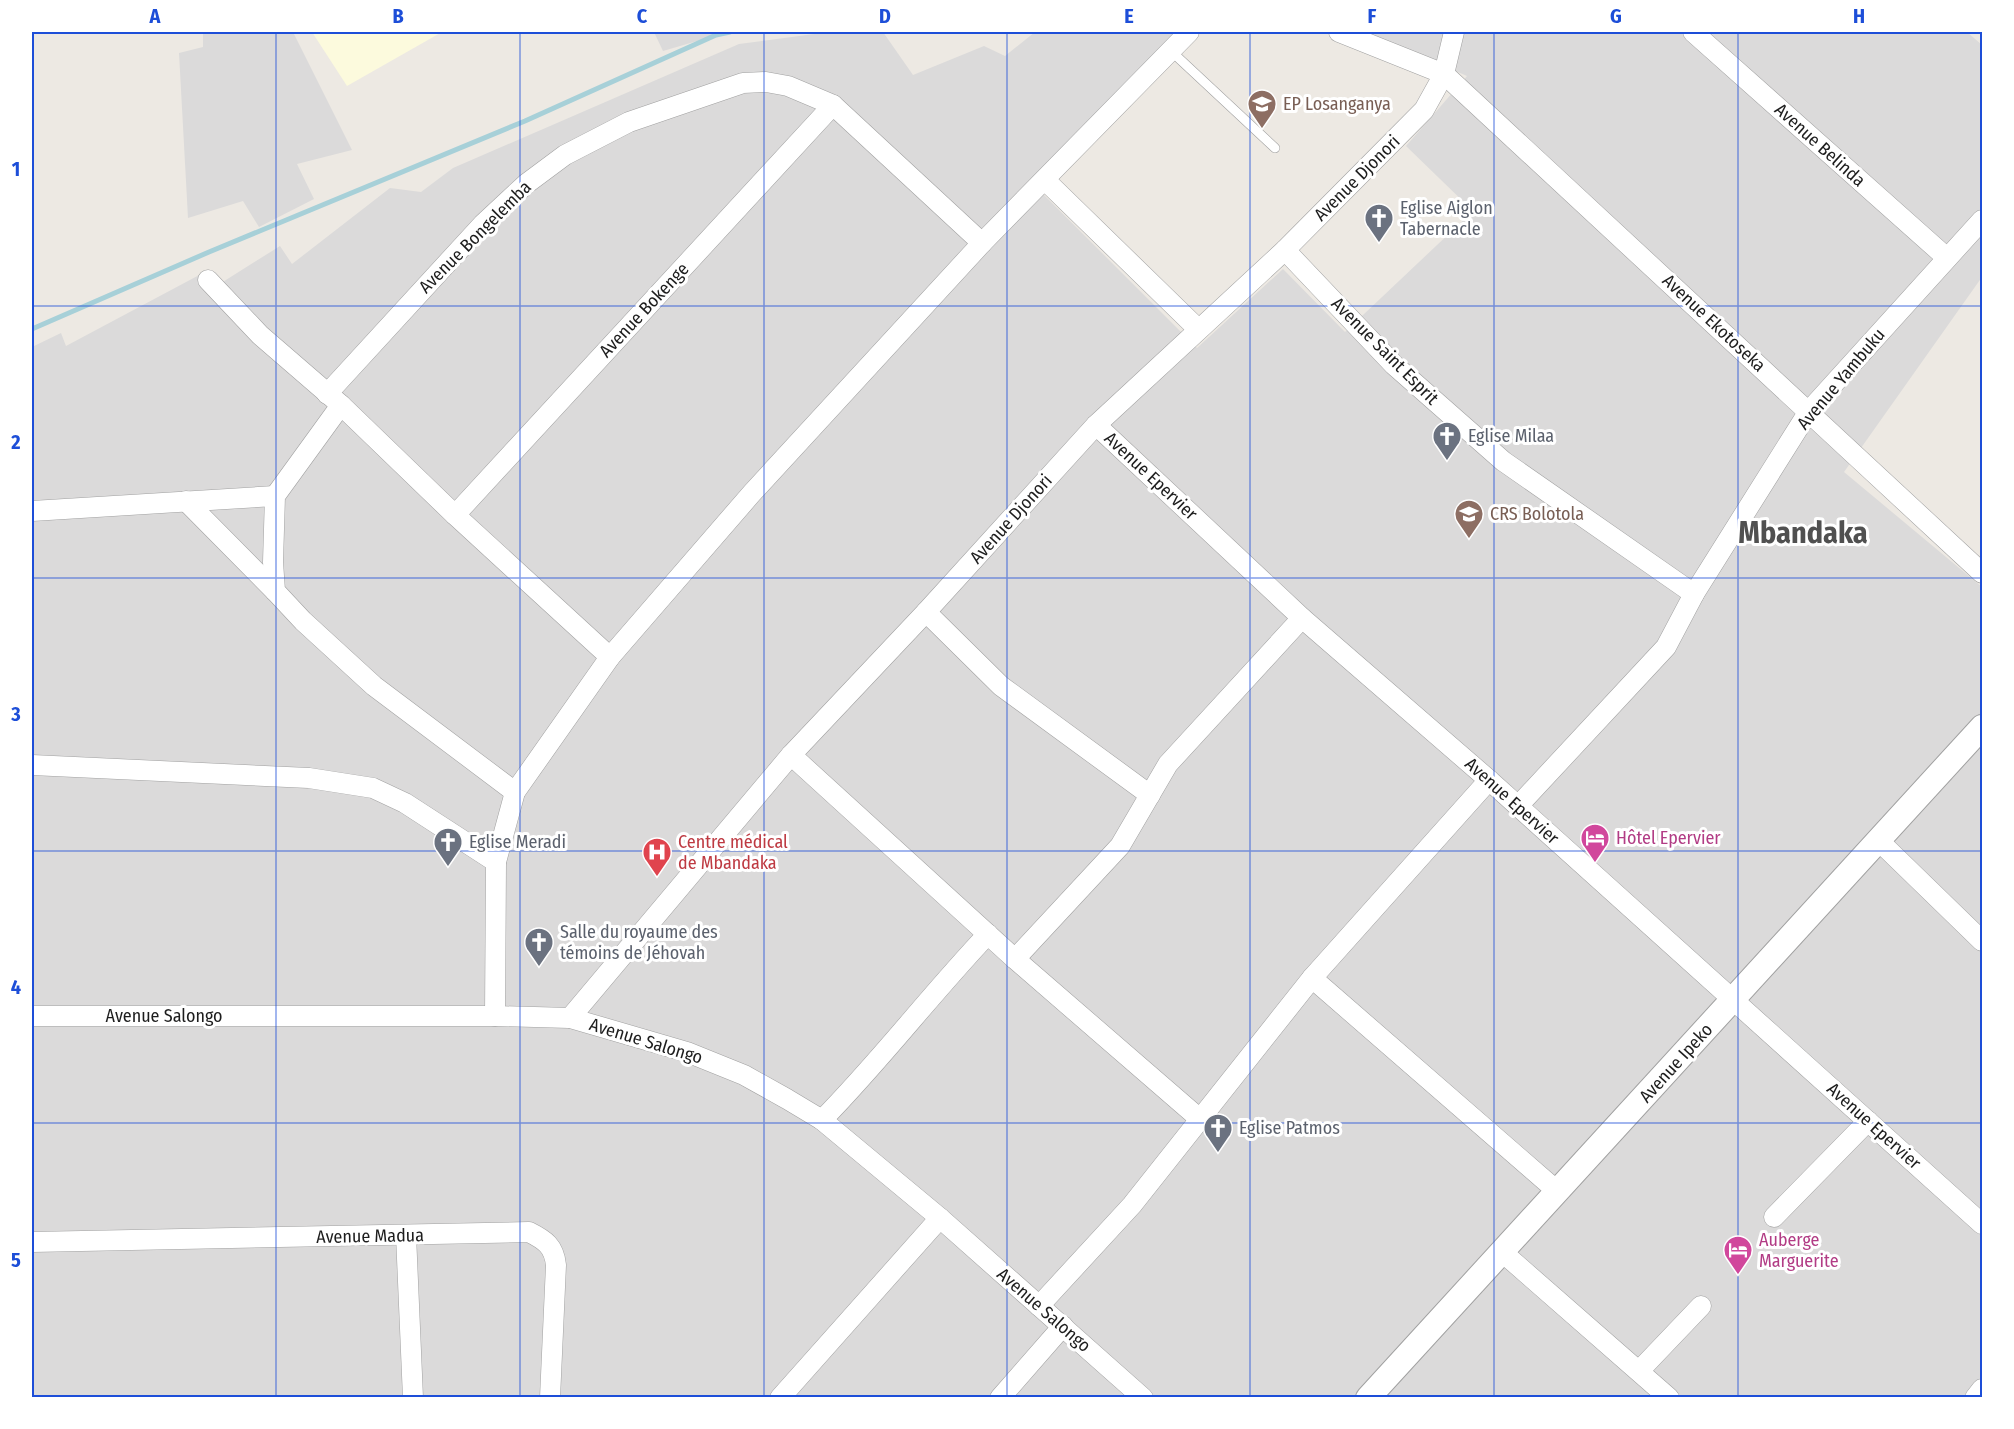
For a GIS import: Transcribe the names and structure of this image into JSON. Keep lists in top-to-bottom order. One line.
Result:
{"streets":{"street":["Avenue Belinda","Avenue Djonori","Avenue Bongelemba","Avenue Bokenge","Avenue Ekotoseka","Avenue Saint Esprit","Avenue Yambuku","Avenue Epervier","Avenue Salongo","Avenue Ipeko","Avenue Madua"]},"crossings":[["Avenue Belinda","Avenue Yambuku"],["Avenue Djonori","Avenue Ekotoseka"],["Avenue Djonori","Avenue Saint Esprit"],["Avenue Djonori","Avenue Epervier"],["Avenue Djonori","Avenue Salongo"],["Avenue Bongelemba","Avenue Bokenge"],["Avenue Ekotoseka","Avenue Yambuku"],["Avenue Saint Esprit","Avenue Yambuku"],["Avenue Yambuku","Avenue Epervier"],["Avenue Epervier","Avenue Ipeko"]],"districts":["Mbandaka"],"places":{"school or university":["EP Losanganya","CRS Bolotola"],"church":["Eglise Aiglon Tabernacle","Eglise Milaa","Eglise Meradi","Salle du royaume des témoins de Jéhovah","Eglise Patmos"],"hotel":["Hôtel Epervier","Auberge Marguerite"],"hospital":["Centre médical de Mbandaka"]},"grid":{"columns":["A","B","C","D","E","F","G","H"],"rows":["1","2","3","4","5"]}}
